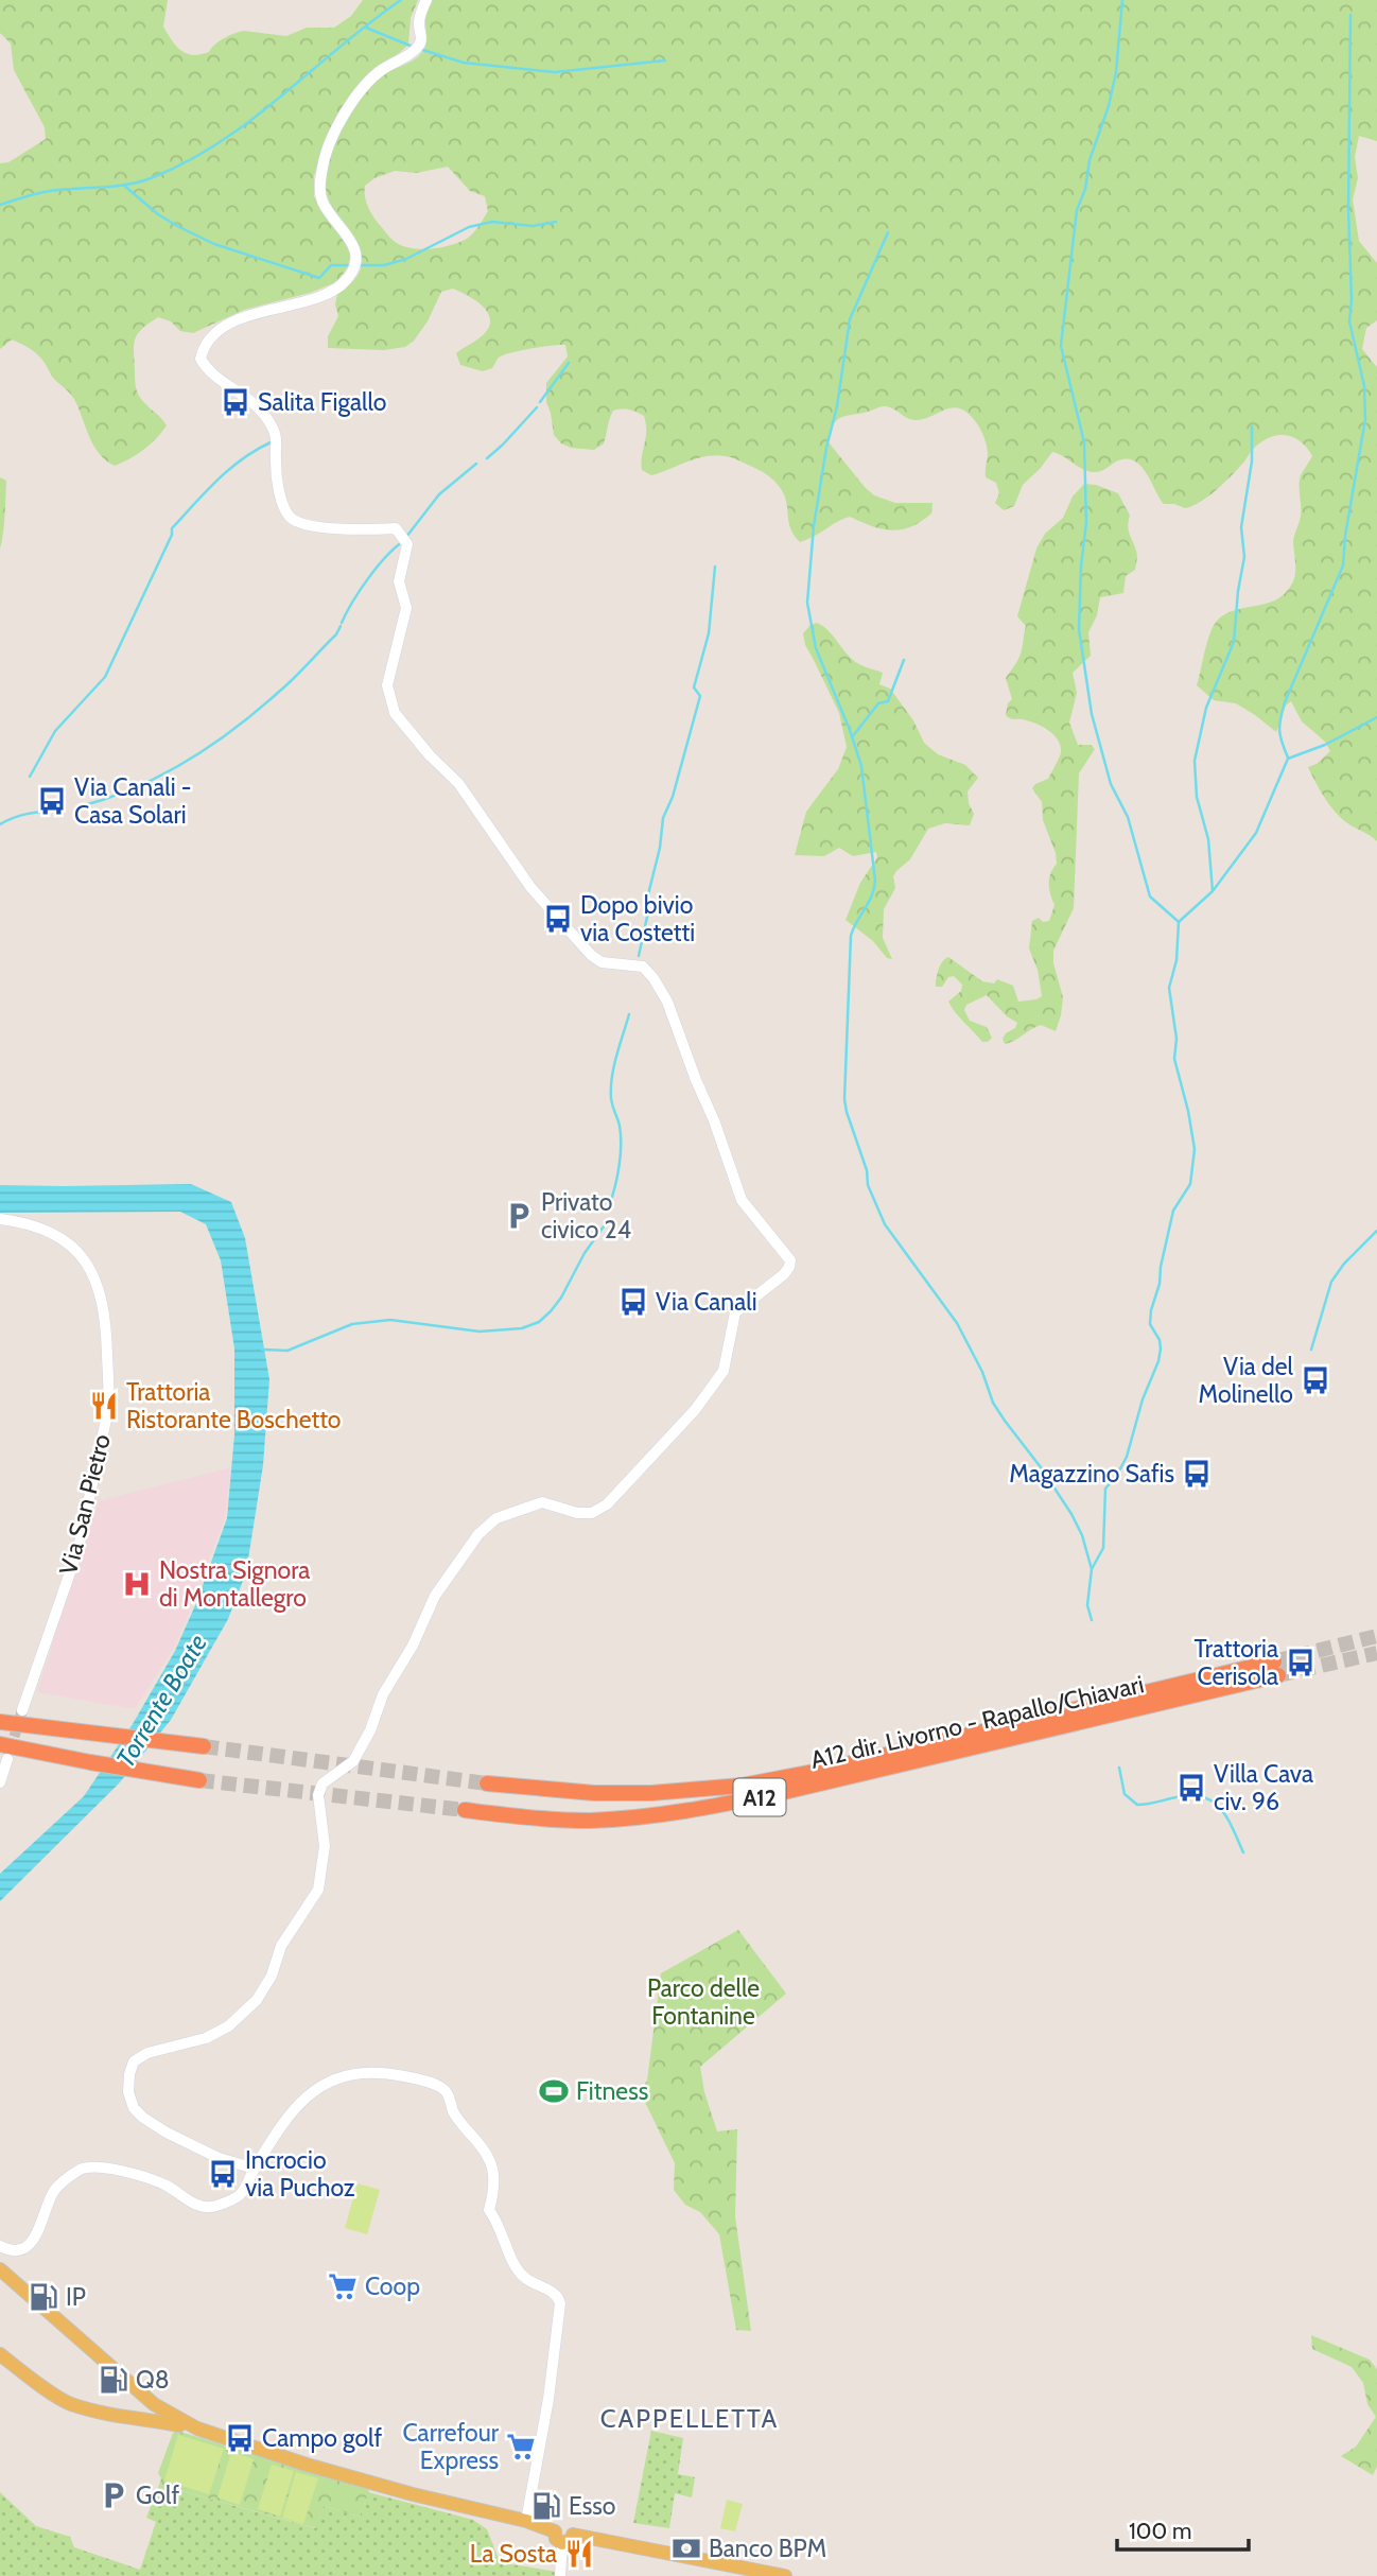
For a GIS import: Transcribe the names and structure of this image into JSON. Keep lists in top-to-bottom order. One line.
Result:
{"streets":{"highway":["A12 dir. Livorno - Rapallo/Chiavari","A12"],"street":["Via San Pietro"]},"crossings":[["A12 dir. Livorno - Rapallo/Chiavari","A12"]],"districts":["CAPPELLETTA"],"water":["Torrente Boate"],"parks":["Parco delle Fontanine"],"places":{"bus stop":["Salita Figallo","Via Canali - Casa Solari","Dopo bivio via Costetti","Via Canali","Via del Molinello","Magazzino Safis","Trattoria Cerisola","Villa Cava civ. 96","Incrocio via Puchoz","Campo golf"],"parking":["Privato civico 24","Golf"],"restaurant":["Trattoria Ristorante Boschetto","La Sosta"],"hospital":["Nostra Signora di Montallegro"],"sports":["Fitness"],"supermarket":["Coop","Carrefour Express"],"fuel station":["IP","Q8","Esso"],"bank":["Banco BPM"]},"scale_bar":"100 m"}
